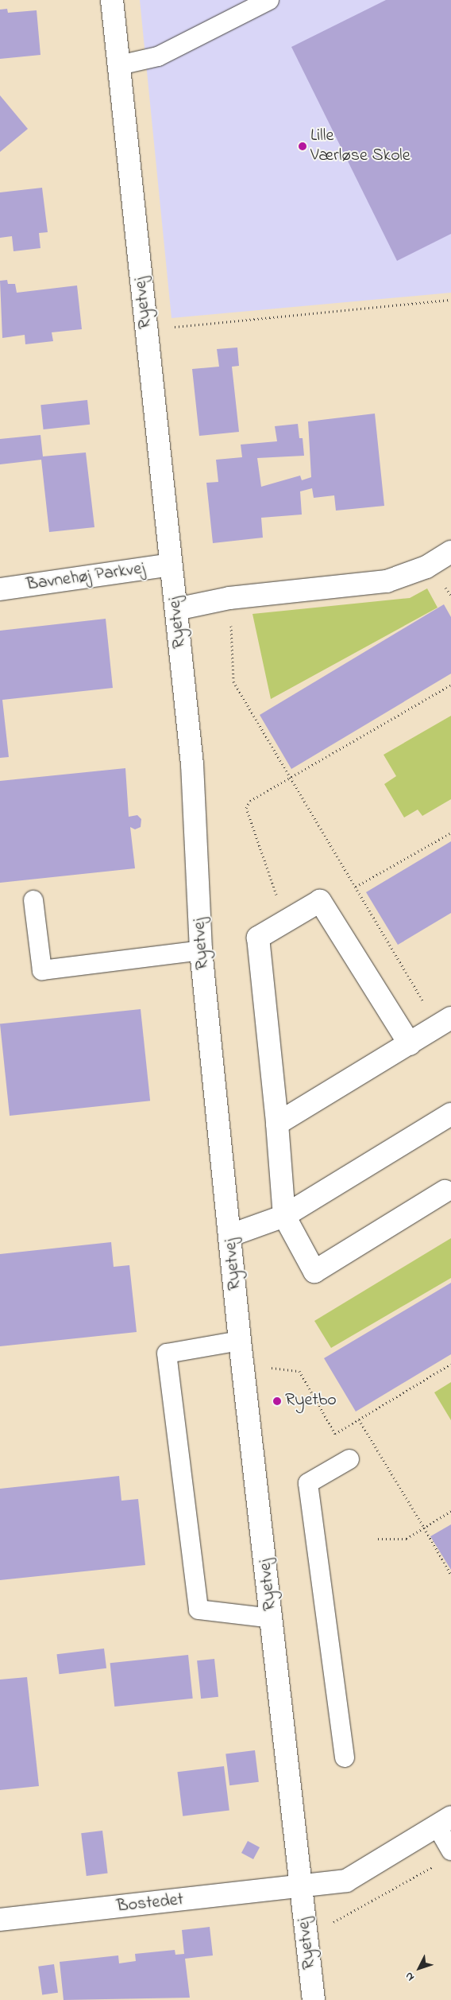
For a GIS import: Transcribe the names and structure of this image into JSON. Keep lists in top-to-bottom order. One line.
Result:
{"streets":{"street":["Ryetvej","Bavnehøj Parkvej","Bostedet"]},"crossings":[["Ryetvej","Bavnehøj Parkvej"],["Ryetvej","Bostedet"]],"places":["Lille Værløse Skole","Ryetbo"],"north":"bottom left"}
